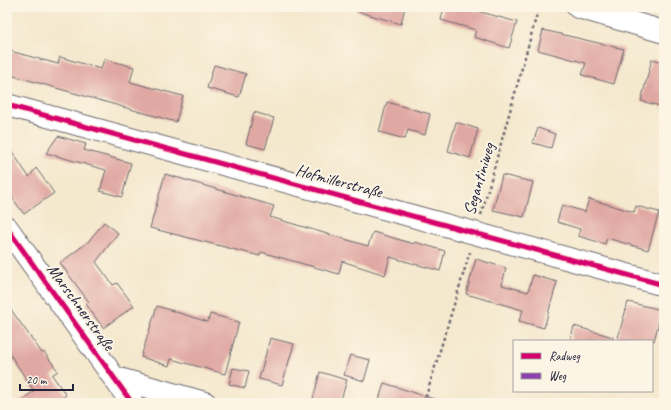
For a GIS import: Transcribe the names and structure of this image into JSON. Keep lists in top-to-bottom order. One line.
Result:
{"streets":{"street":["Hofmillerstraße","Marschnerstraße"],"path":["Segantiniweg"]},"crossings":[["Segantiniweg","Hofmillerstraße"]],"legend":["Radweg","Weg"],"scale_bar":"20 m"}
